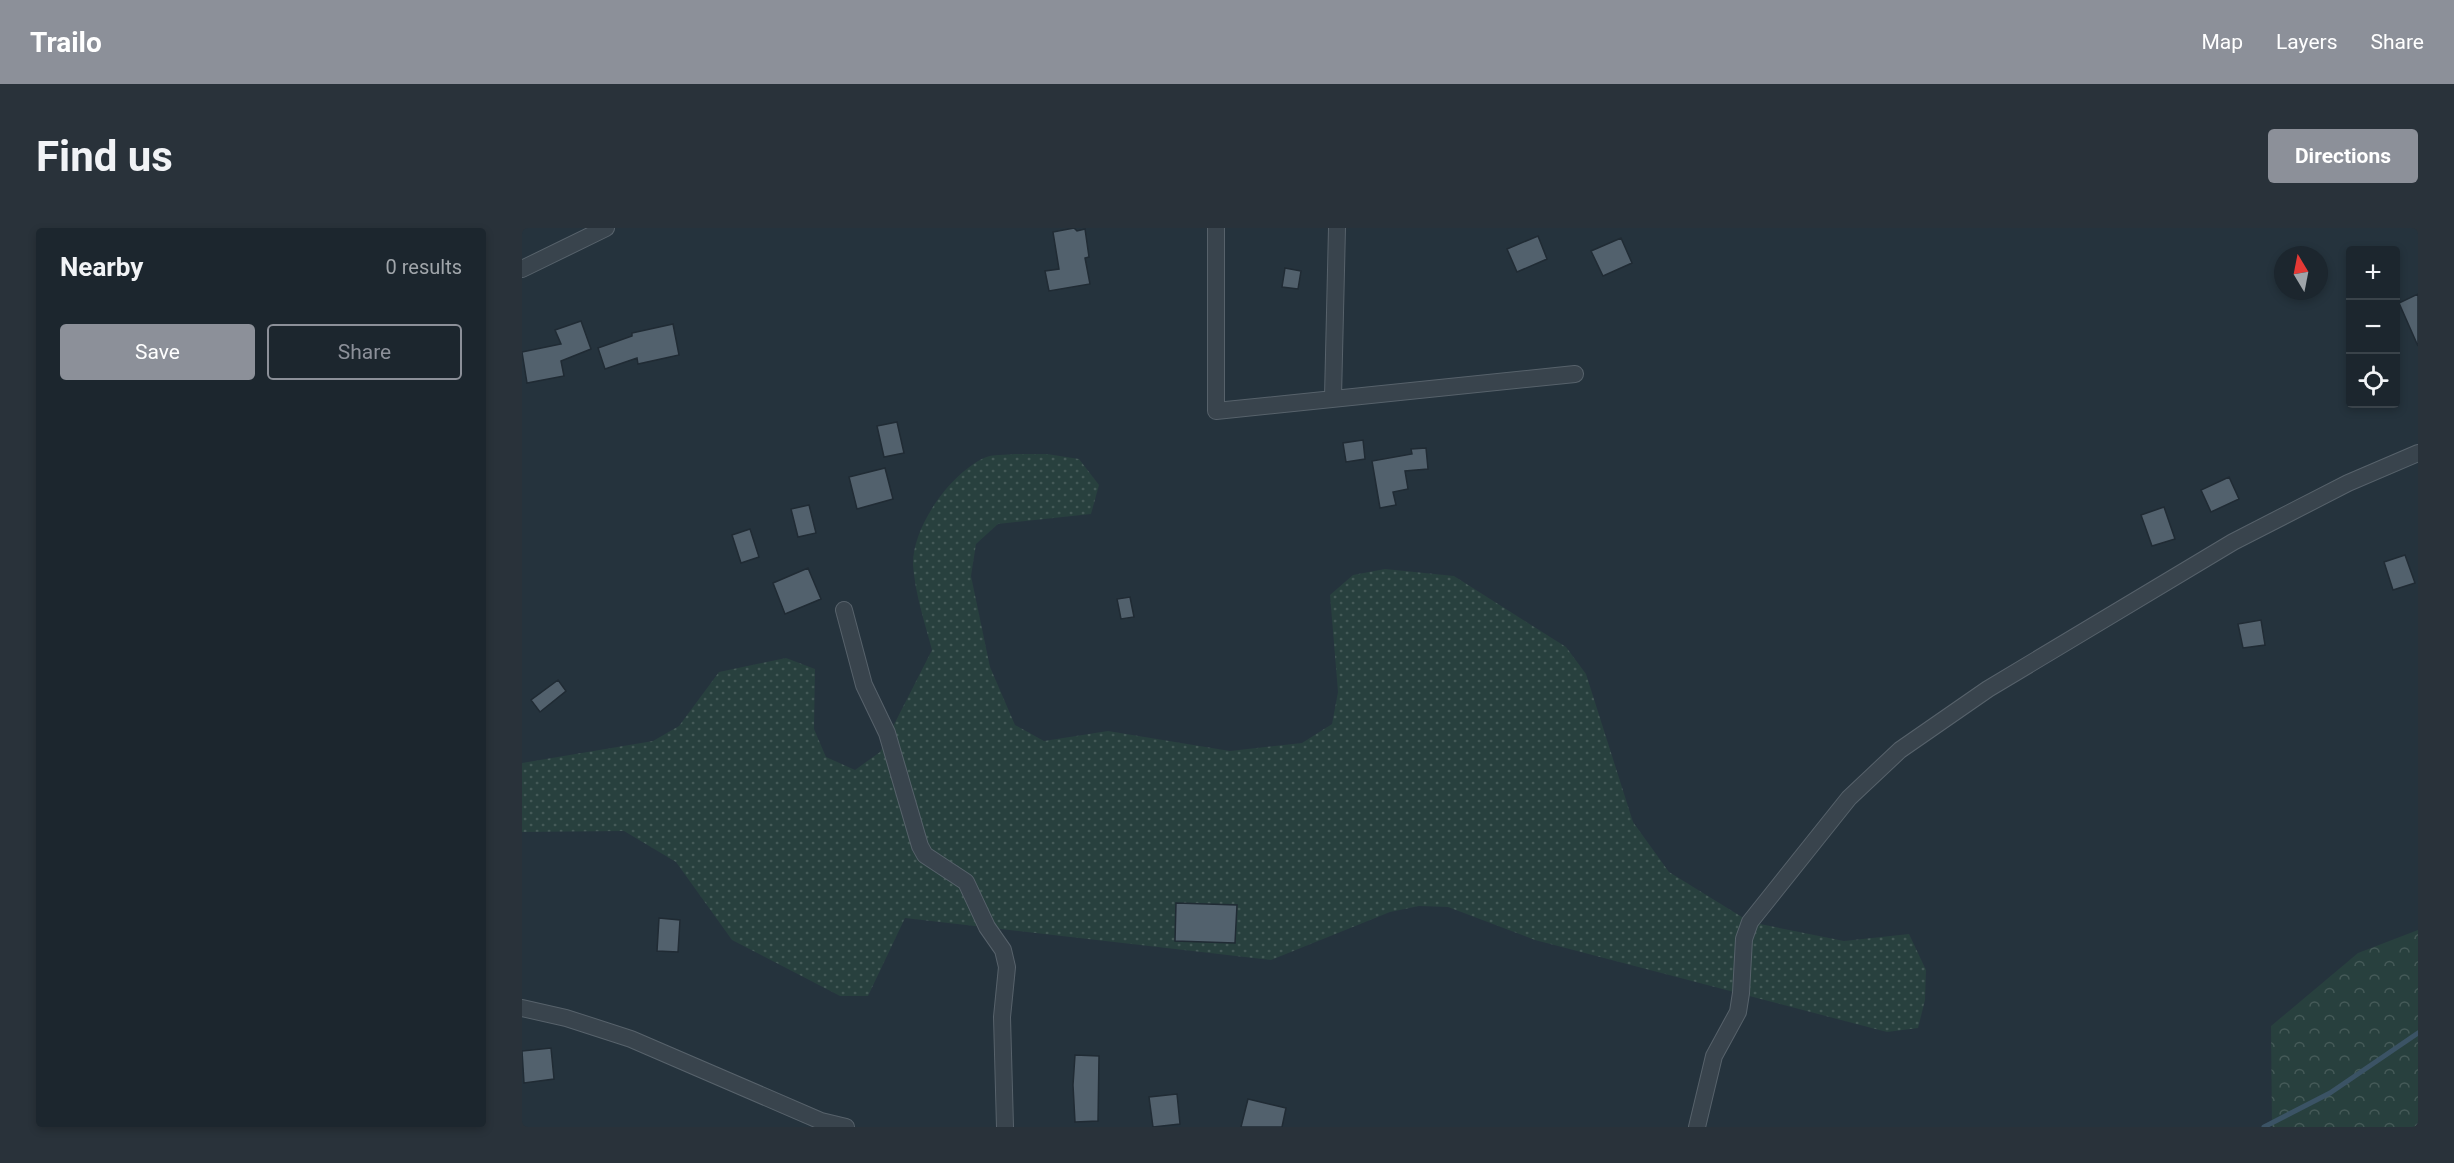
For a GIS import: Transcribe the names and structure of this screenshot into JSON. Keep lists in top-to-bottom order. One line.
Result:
{"north":"top","page":{"header":"Trailo","nav":["Map","Layers","Share"],"buttons":["Directions",["Save","Share"]],"title":"Find us","heading":["Nearby","0 results"],"map_buttons":["+","−"]}}
